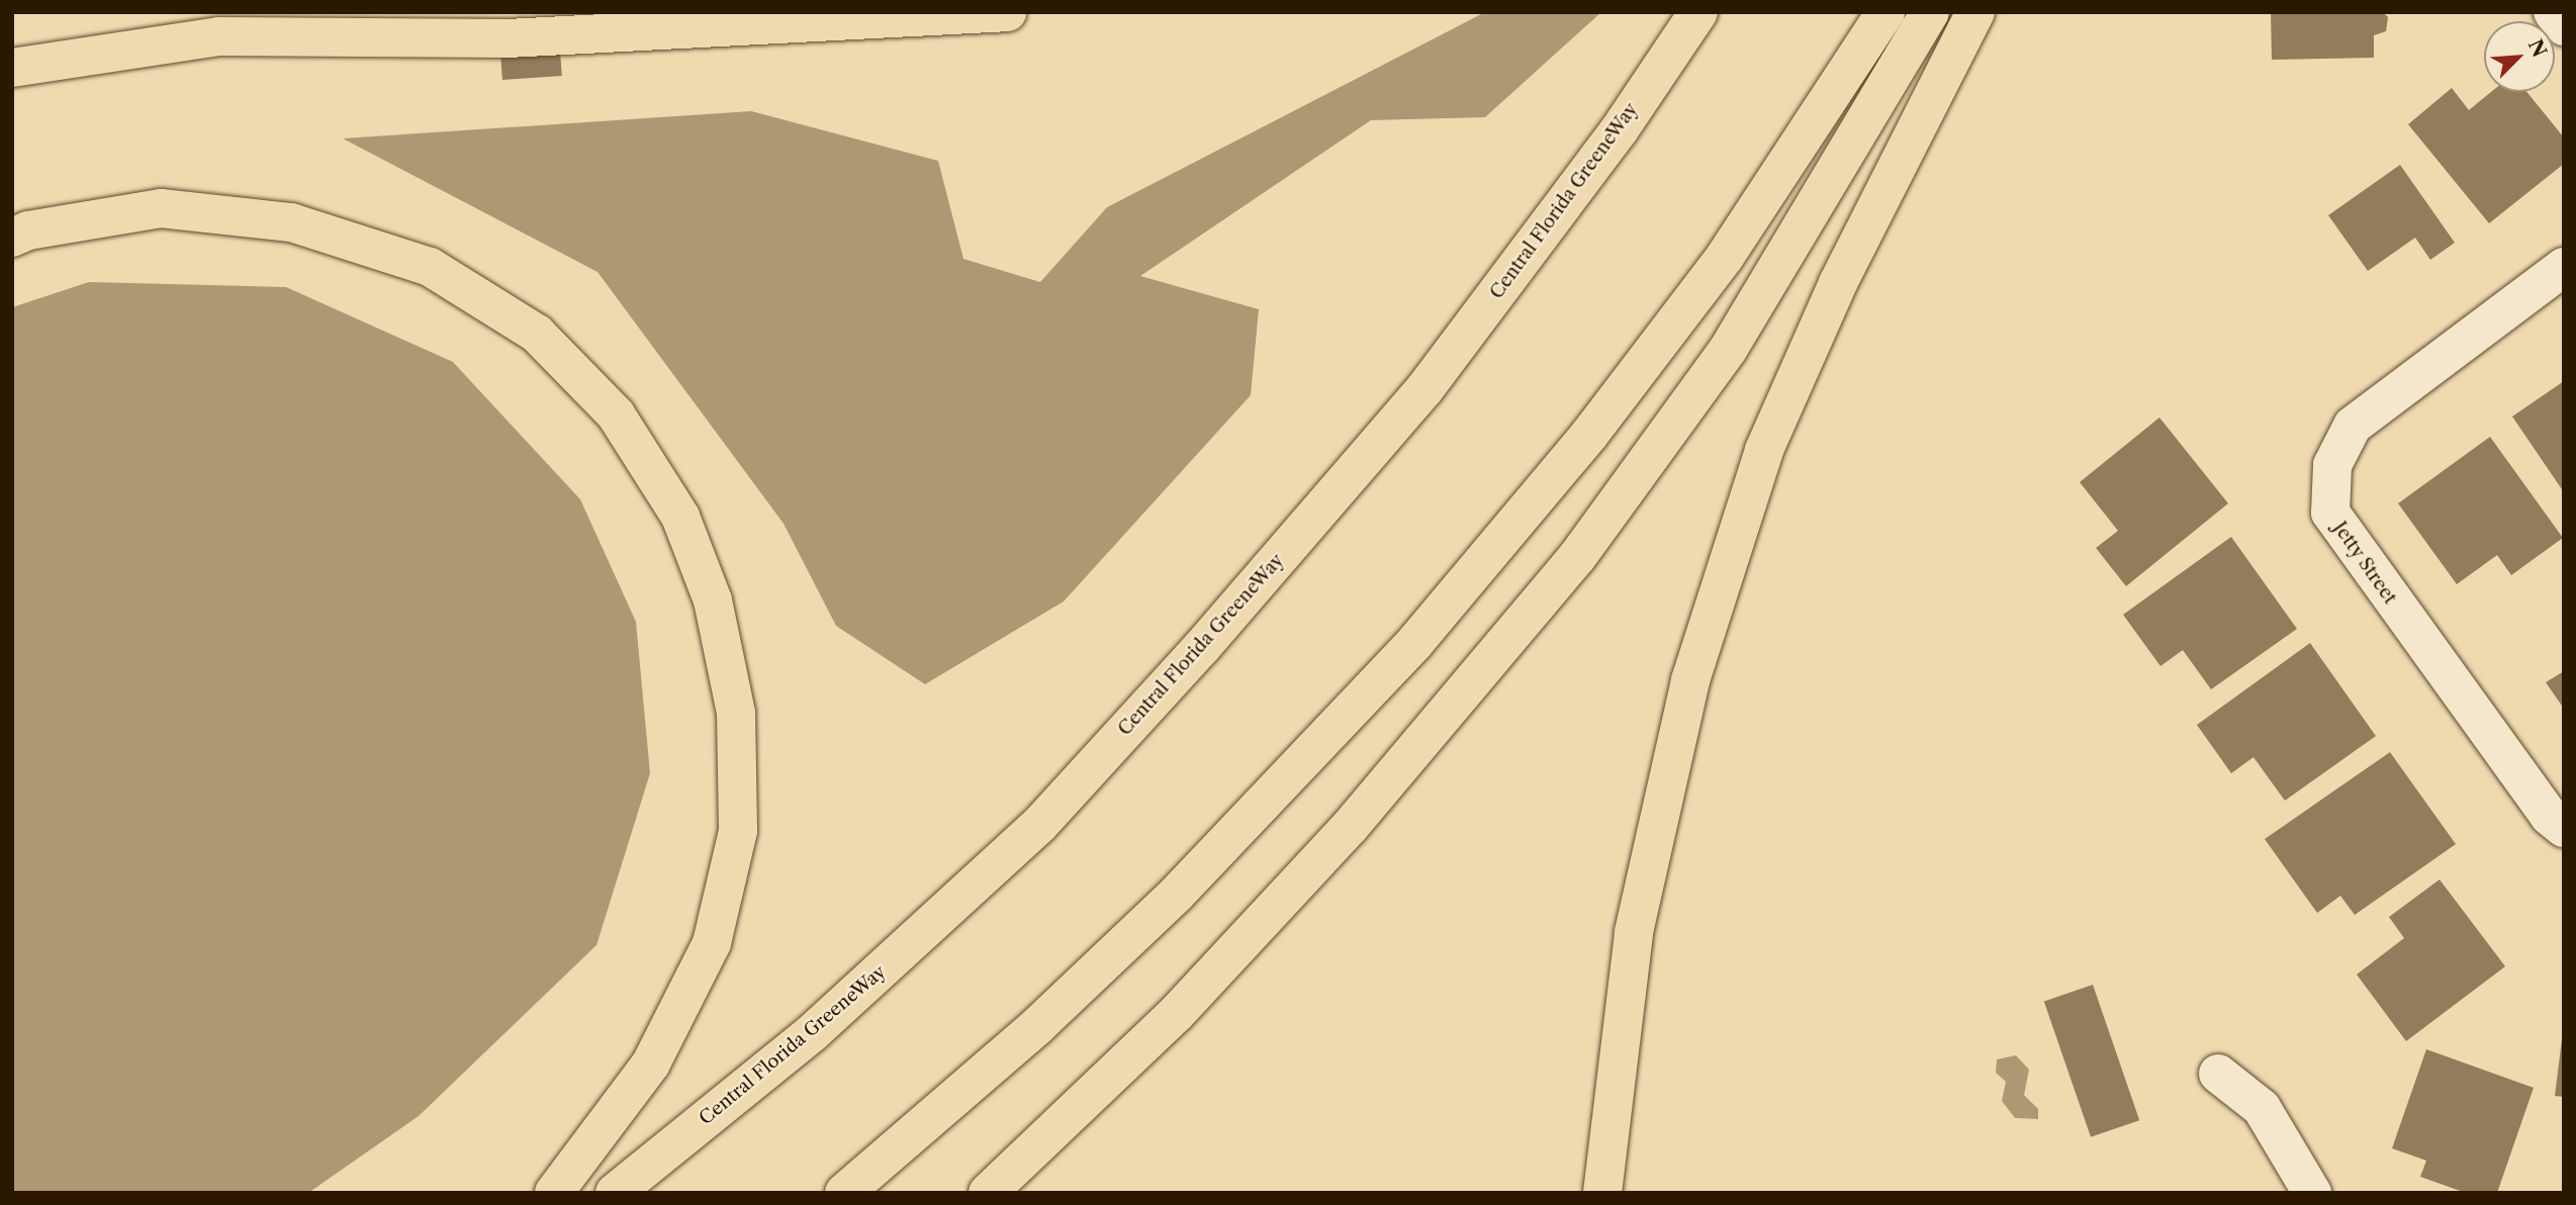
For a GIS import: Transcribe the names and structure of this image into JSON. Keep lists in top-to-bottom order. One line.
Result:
{"streets":{"highway":["Central Florida GreeneWay"],"street":["Jetty Street"]},"north":"top right"}
